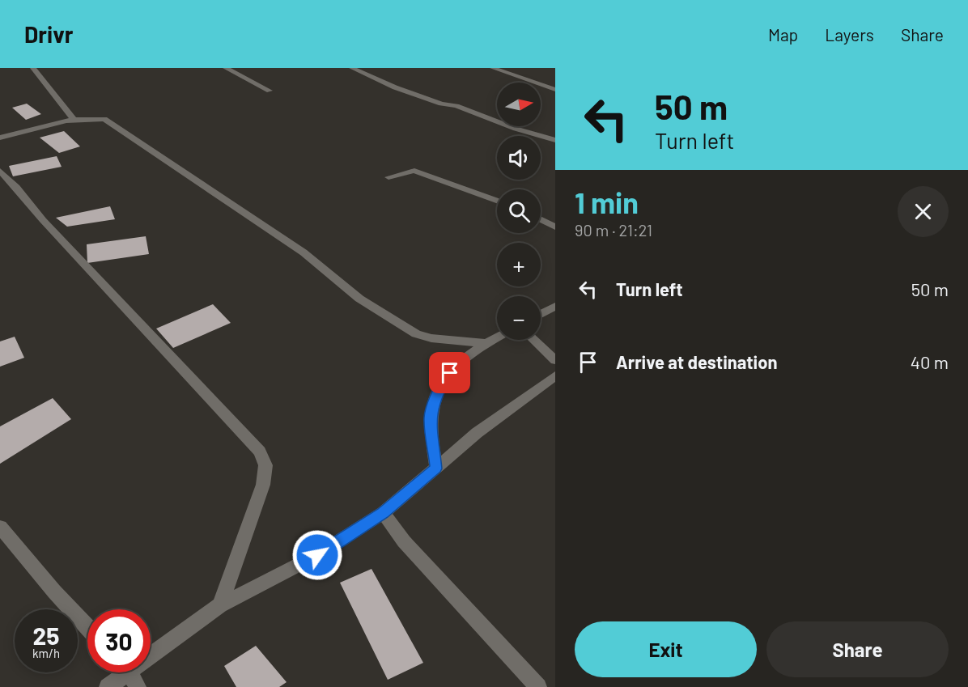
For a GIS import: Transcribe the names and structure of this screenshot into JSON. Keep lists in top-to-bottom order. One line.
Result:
{"north":"right","page":{"header":"Drivr","nav":["Map","Layers","Share"],"turn":["50 m","Turn left"],"map_buttons":["+","−"],"heading":["1 min","90 m · 21:21"],"list":[{"name":"Turn left","value":"50 m"},{"name":"Arrive at destination","value":"40 m"}],"speed":"25 km/h","limit":"30","buttons":["Exit","Share"]}}
